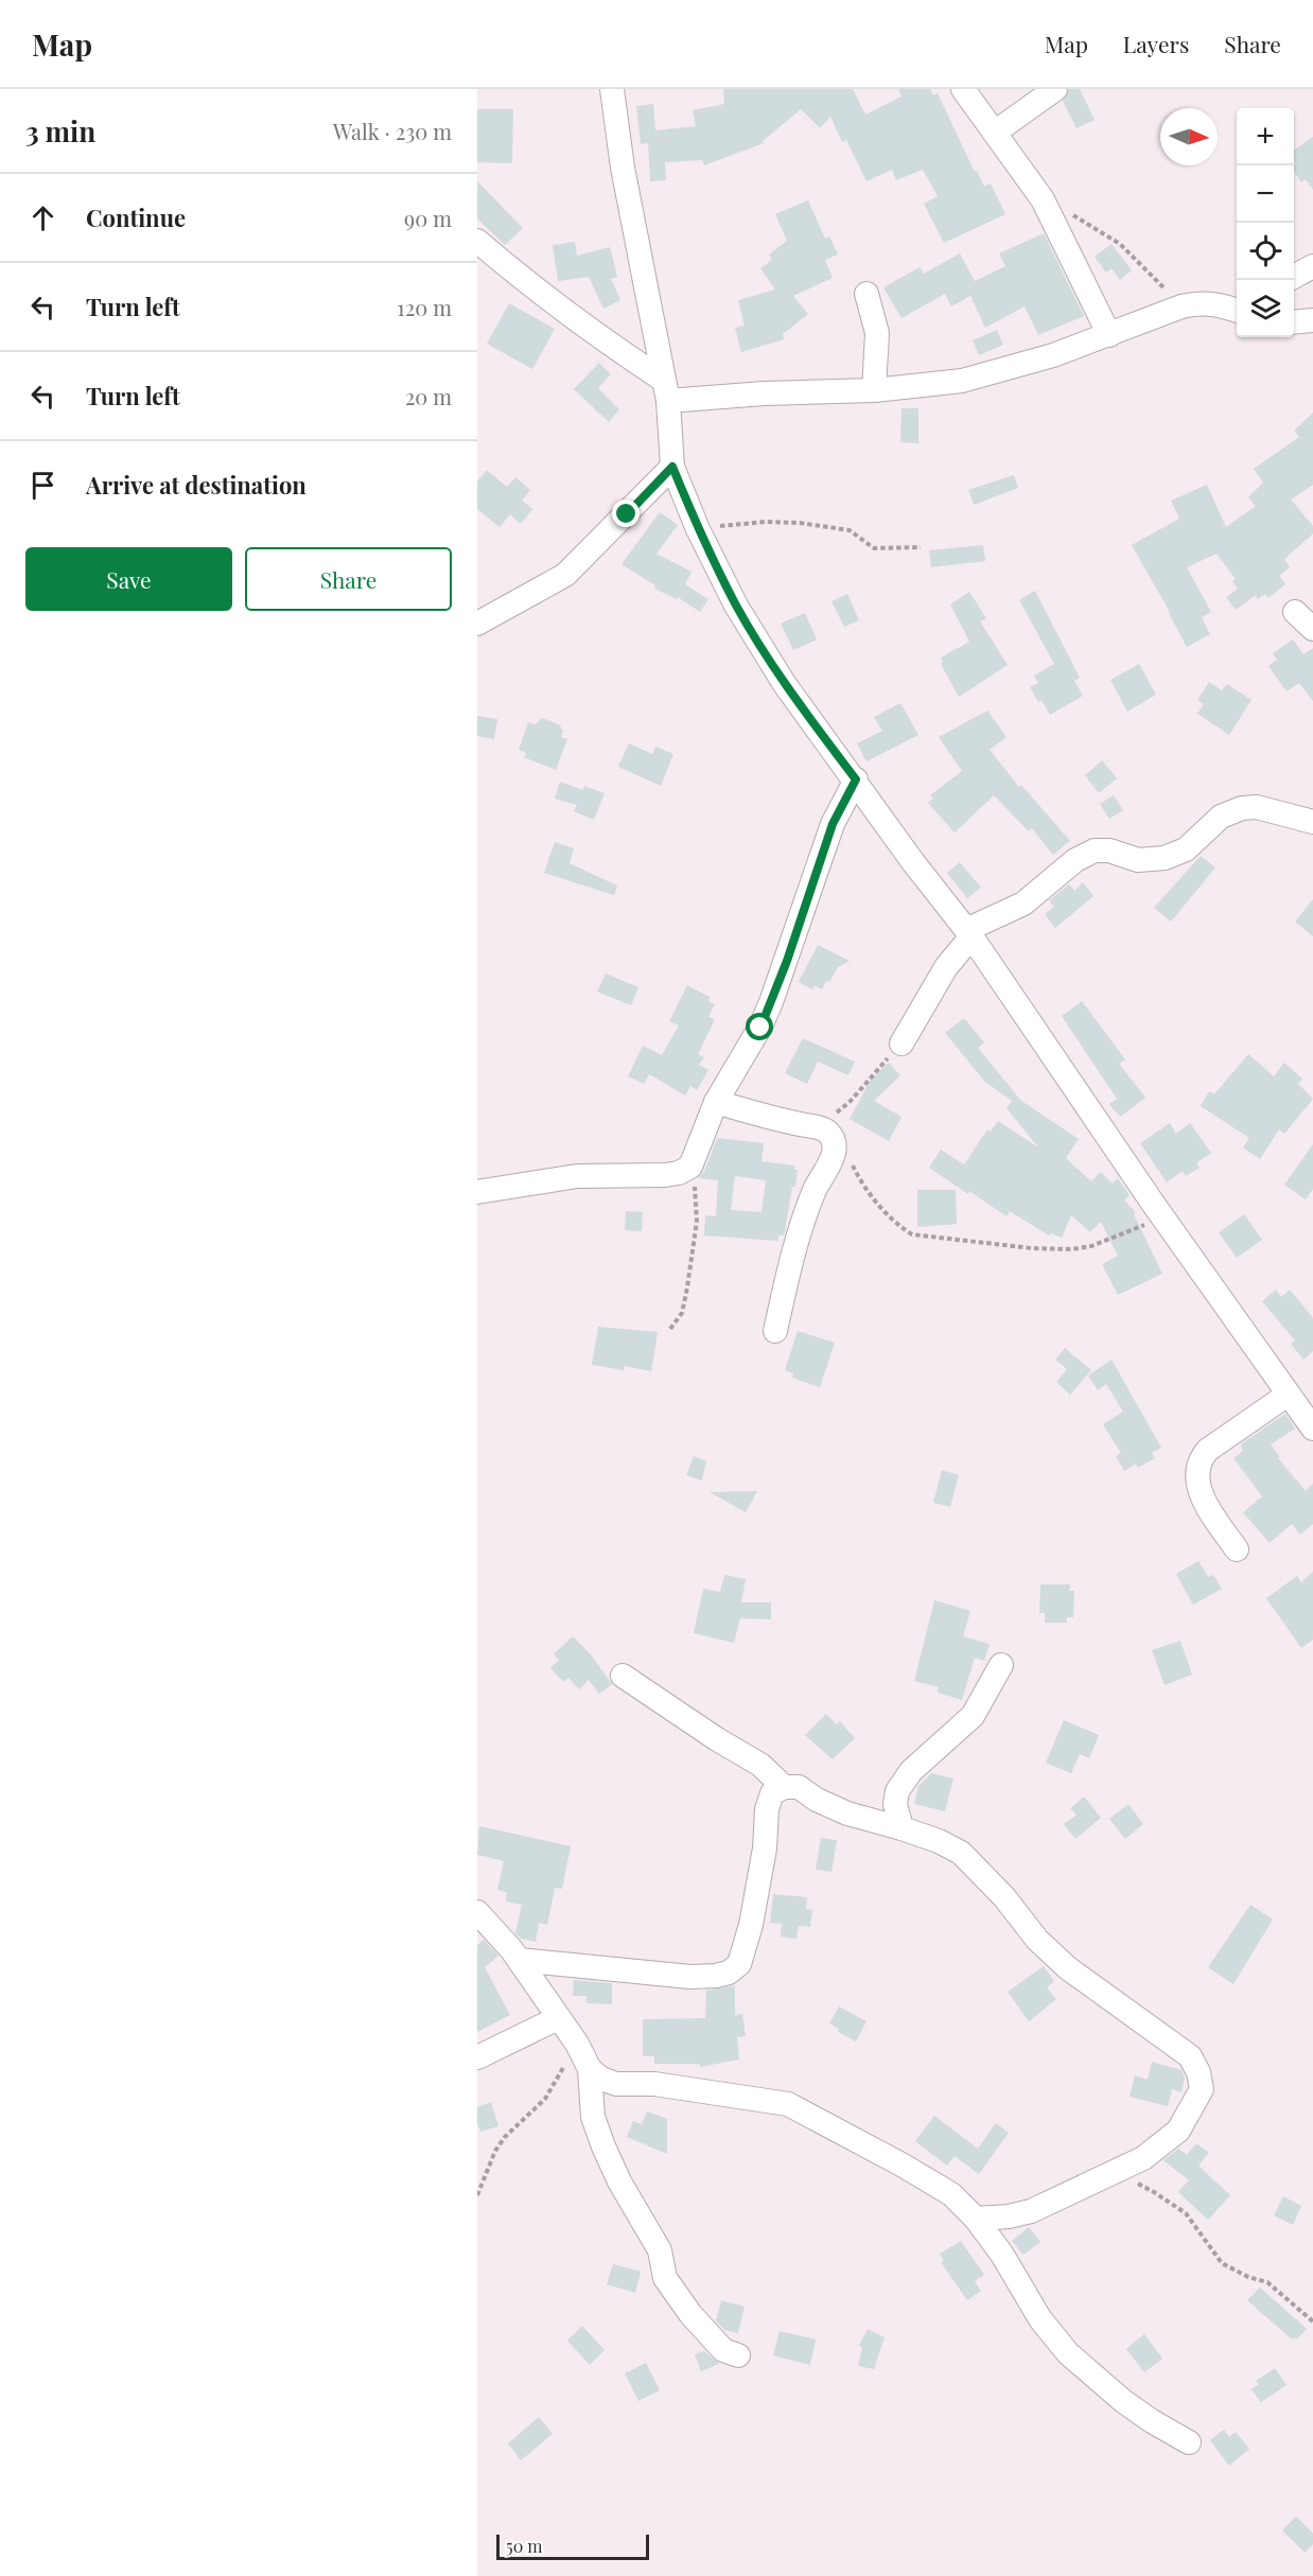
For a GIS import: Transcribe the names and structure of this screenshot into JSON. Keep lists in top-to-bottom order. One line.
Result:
{"scale_bar":"50 m","north":"right","page":{"header":"Map","nav":["Map","Layers","Share"],"heading":["3 min","Walk · 230 m"],"map_buttons":["+","−"],"list":[["Continue","90 m"],["Turn left","120 m"],["Turn left","20 m"],"Arrive at destination"],"buttons":["Save","Share"],"scale":"50 m"}}
